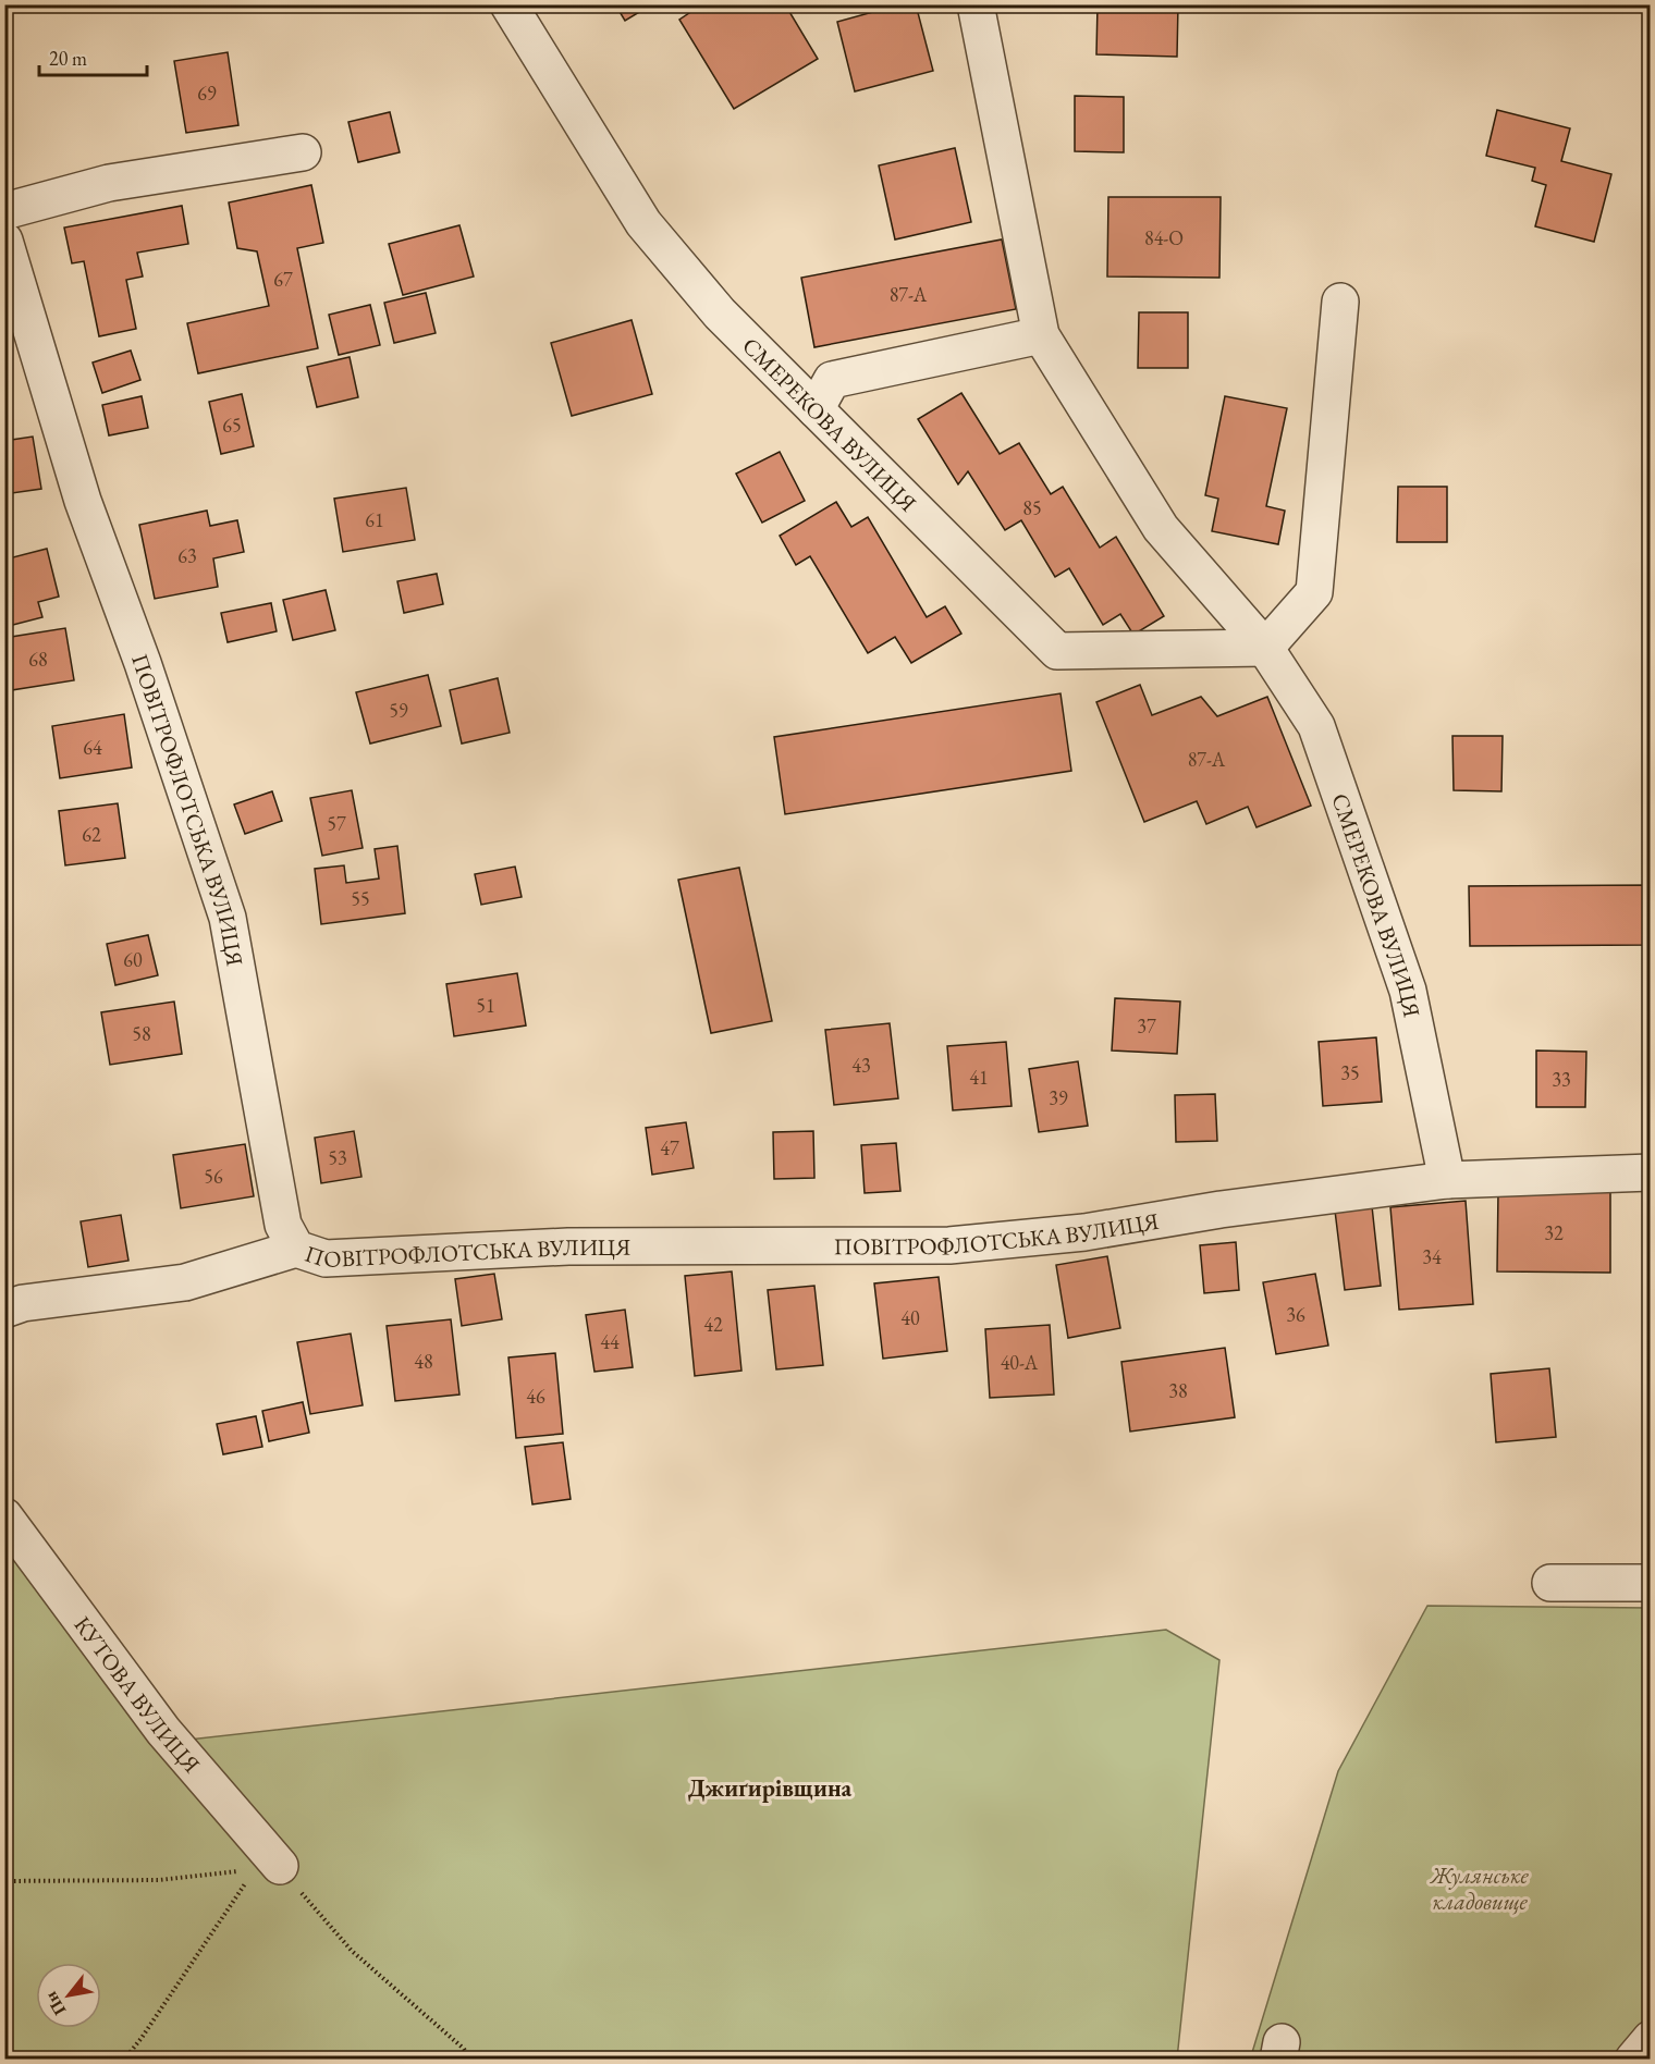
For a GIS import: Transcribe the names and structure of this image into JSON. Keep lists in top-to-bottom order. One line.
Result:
{"streets":{"street":["СМЕРЕКОВА ВУЛИЦЯ","ПОВІТРОФЛОТСЬКА ВУЛИЦЯ","КУТОВА ВУЛИЦЯ"]},"crossings":[["СМЕРЕКОВА ВУЛИЦЯ","ПОВІТРОФЛОТСЬКА ВУЛИЦЯ"]],"districts":["Джиґирівщина"],"parks":["Жулянське кладовище"],"house_numbers":["69","84-О","67","87-А","65","85","61","63","68","59","64","87-А","57","62","55","60","51","37","58","43","35","41","33","39","47","53","56","32","34","36","40","42","44","48","40-А","38","46"],"scale_bar":"20 m","north":"bottom left"}
